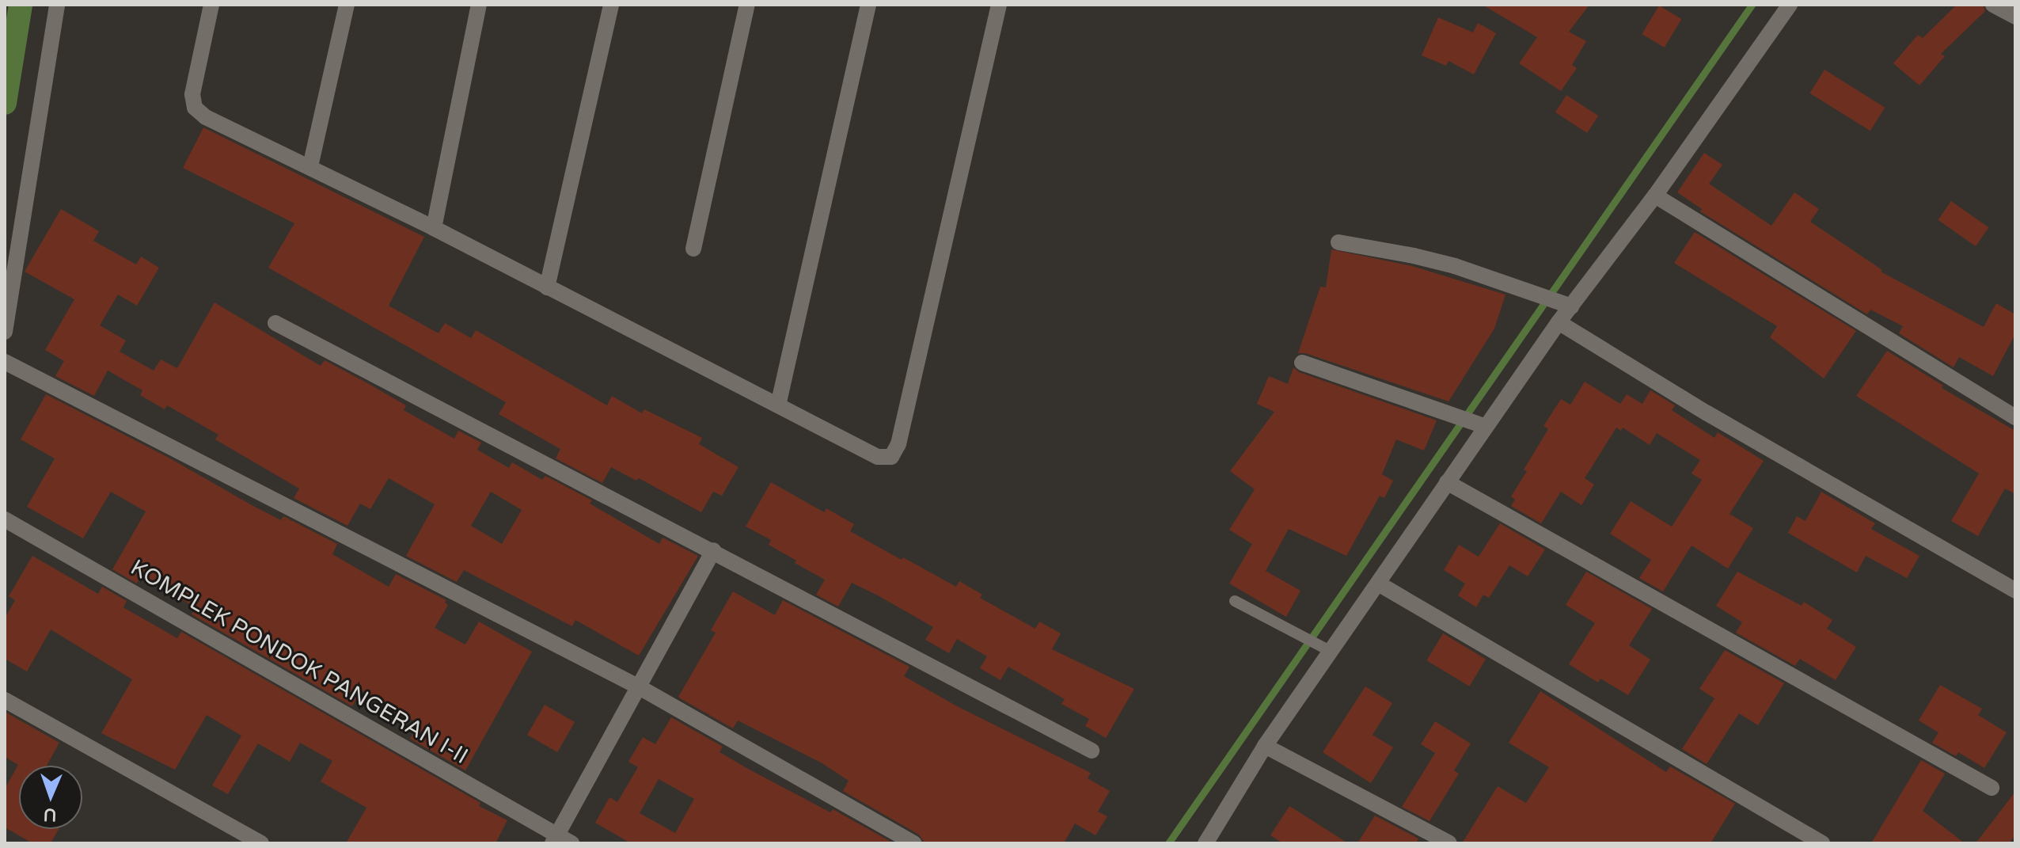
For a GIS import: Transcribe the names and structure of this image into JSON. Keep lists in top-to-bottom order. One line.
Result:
{"streets":{"street":["KOMPLEK PONDOK PANGERAN I-II"]},"north":"bottom"}
